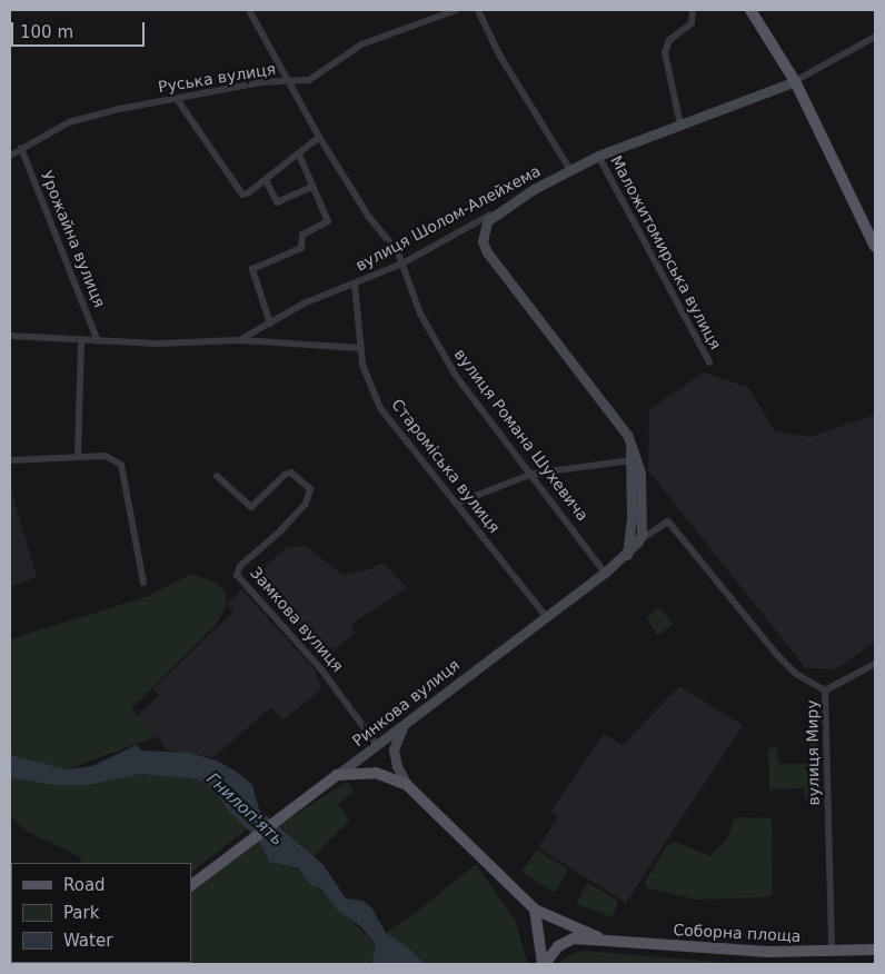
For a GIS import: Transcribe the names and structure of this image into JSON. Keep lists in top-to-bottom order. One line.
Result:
{"streets":{"main road":["вулиця Шолом-Алейхема","Ринкова вулиця","Соборна площа"],"street":["Руська вулиця","Урожайна вулиця","Маложитомирська вулиця","вулиця Романа Шухевича","Староміська вулиця","Замкова вулиця","вулиця Миру"]},"crossings":[["Руська вулиця","Урожайна вулиця"],["Руська вулиця","вулиця Романа Шухевича"],["вулиця Шолом-Алейхема","Урожайна вулиця"],["вулиця Шолом-Алейхема","Маложитомирська вулиця"],["вулиця Шолом-Алейхема","вулиця Романа Шухевича"],["вулиця Шолом-Алейхема","Староміська вулиця"],["вулиця Романа Шухевича","Ринкова вулиця"],["Староміська вулиця","Ринкова вулиця"],["Замкова вулиця","Ринкова вулиця"],["Ринкова вулиця","вулиця Миру"],["вулиця Миру","Соборна площа"]],"water":["Гнилоп'ять"],"legend":["Road","Park","Water"],"scale_bar":"100 m"}
